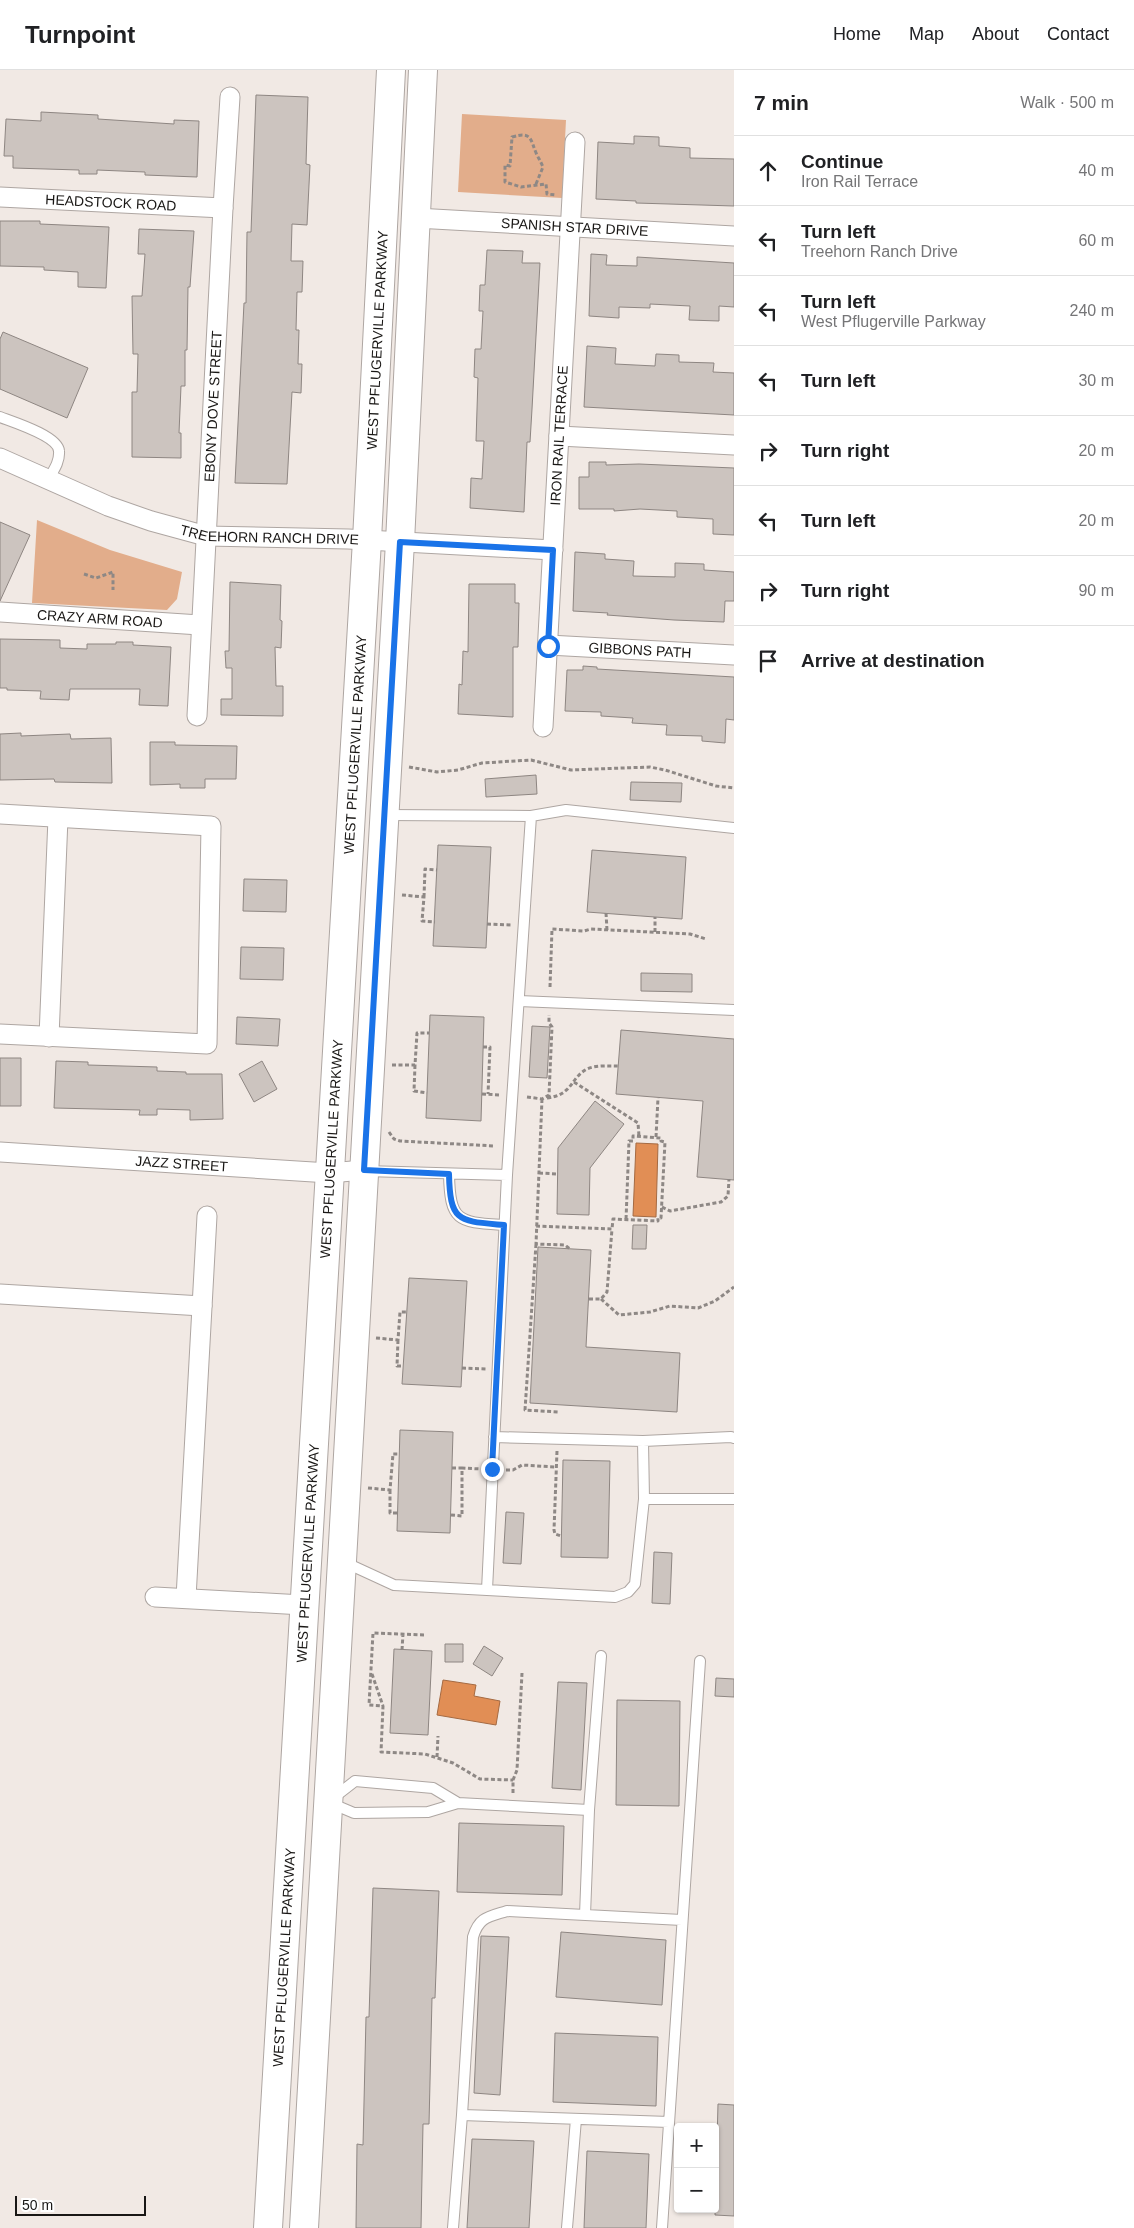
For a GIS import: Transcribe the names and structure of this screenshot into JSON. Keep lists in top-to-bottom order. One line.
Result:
{"streets":{"main road":["WEST PFLUGERVILLE PARKWAY"],"street":["HEADSTOCK ROAD","SPANISH STAR DRIVE","EBONY DOVE STREET","IRON RAIL TERRACE","TREEHORN RANCH DRIVE","CRAZY ARM ROAD","GIBBONS PATH","JAZZ STREET"]},"crossings":[["HEADSTOCK ROAD","EBONY DOVE STREET"],["SPANISH STAR DRIVE","IRON RAIL TERRACE"],["WEST PFLUGERVILLE PARKWAY","TREEHORN RANCH DRIVE"],["WEST PFLUGERVILLE PARKWAY","JAZZ STREET"],["EBONY DOVE STREET","TREEHORN RANCH DRIVE"],["EBONY DOVE STREET","CRAZY ARM ROAD"],["IRON RAIL TERRACE","TREEHORN RANCH DRIVE"],["IRON RAIL TERRACE","GIBBONS PATH"]],"scale_bar":"50 m","page":{"header":"Turnpoint","nav":["Home","Map","About","Contact"],"heading":["7 min","Walk · 500 m"],"list":[["Continue","Iron Rail Terrace","40 m"],["Turn left","Treehorn Ranch Drive","60 m"],["Turn left","West Pflugerville Parkway","240 m"],["Turn left","30 m"],["Turn right","20 m"],["Turn left","20 m"],["Turn right","90 m"],"Arrive at destination"],"map_buttons":["+","−"],"scale":"50 m"}}
